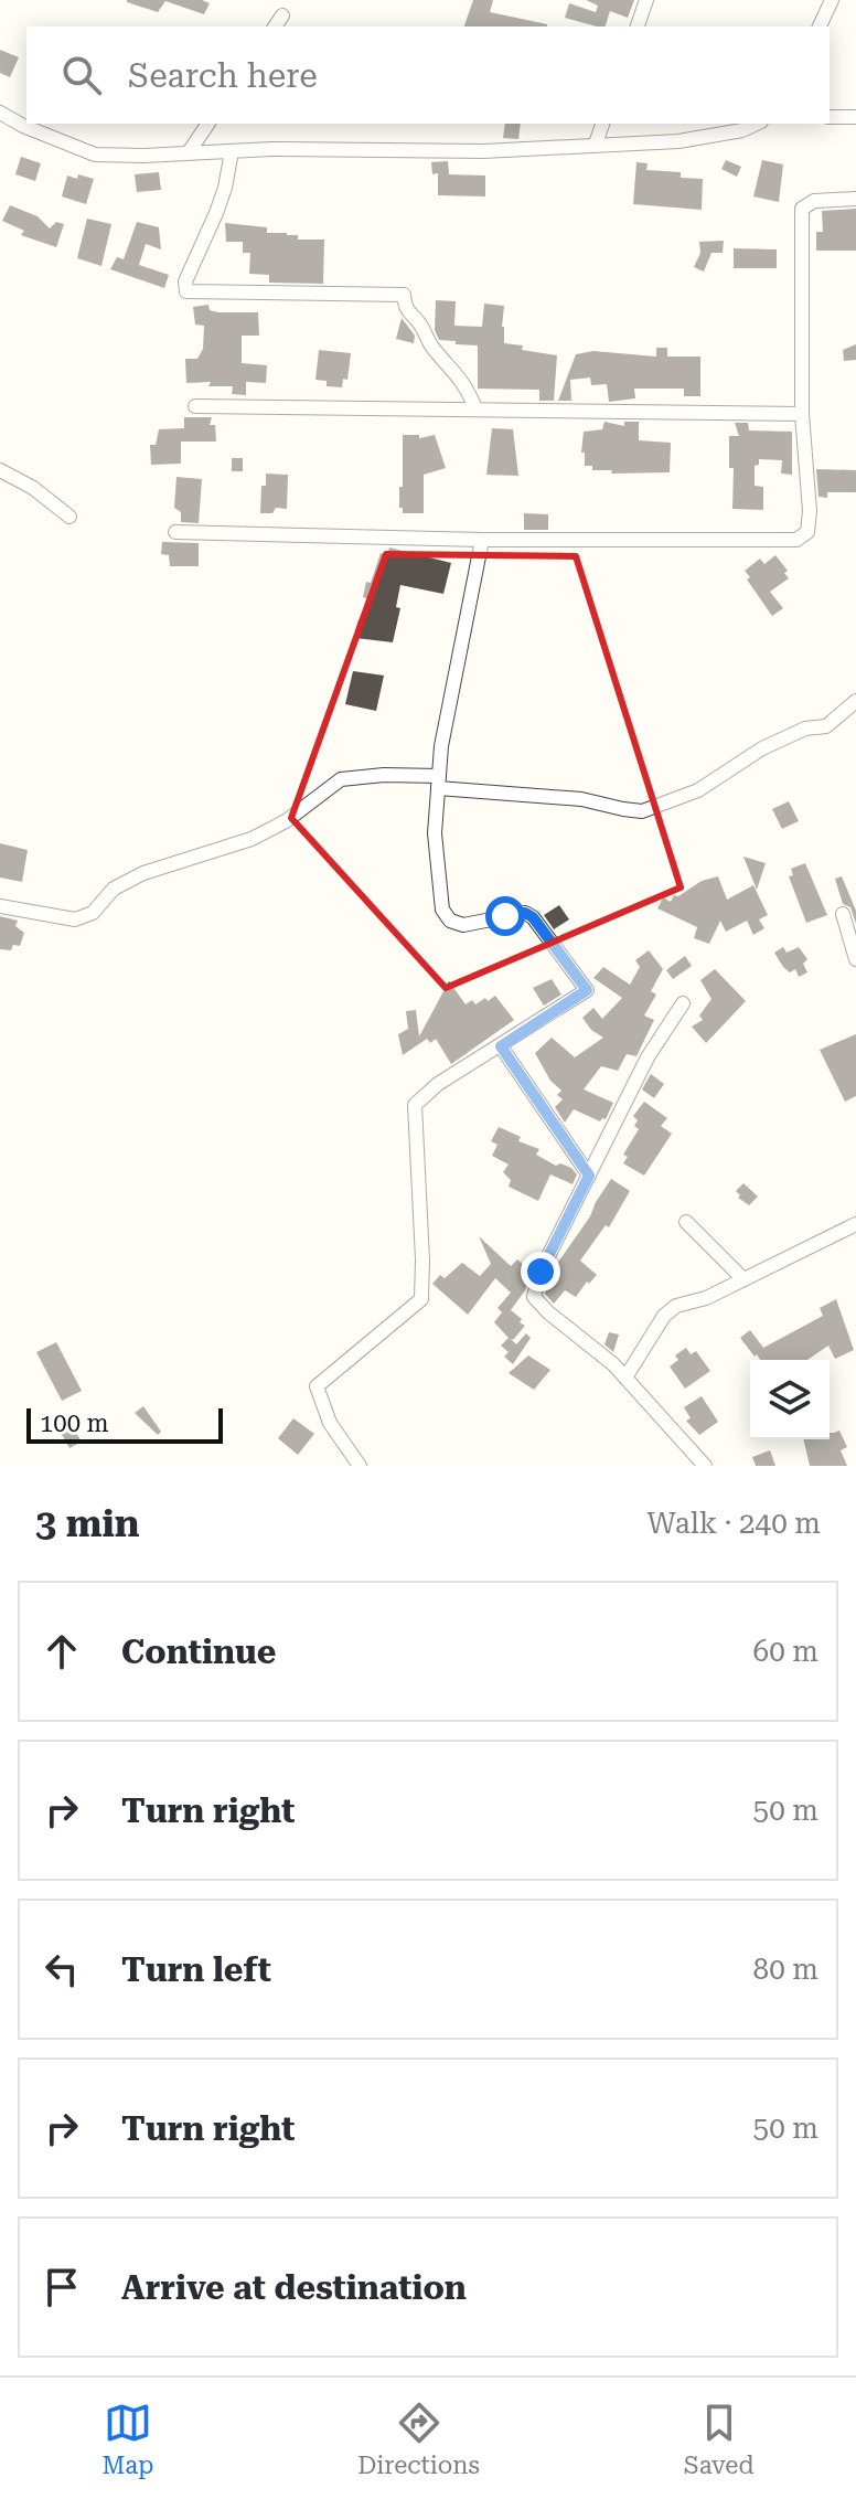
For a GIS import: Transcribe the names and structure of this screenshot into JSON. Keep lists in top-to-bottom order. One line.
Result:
{"scale_bar":"100 m","page":{"search":"Search here","scale":"100 m","heading":["3 min","Walk · 240 m"],"list":[["Continue","60 m"],["Turn right","50 m"],["Turn left","80 m"],["Turn right","50 m"],"Arrive at destination"],"nav":["Map","Directions","Saved"]}}
